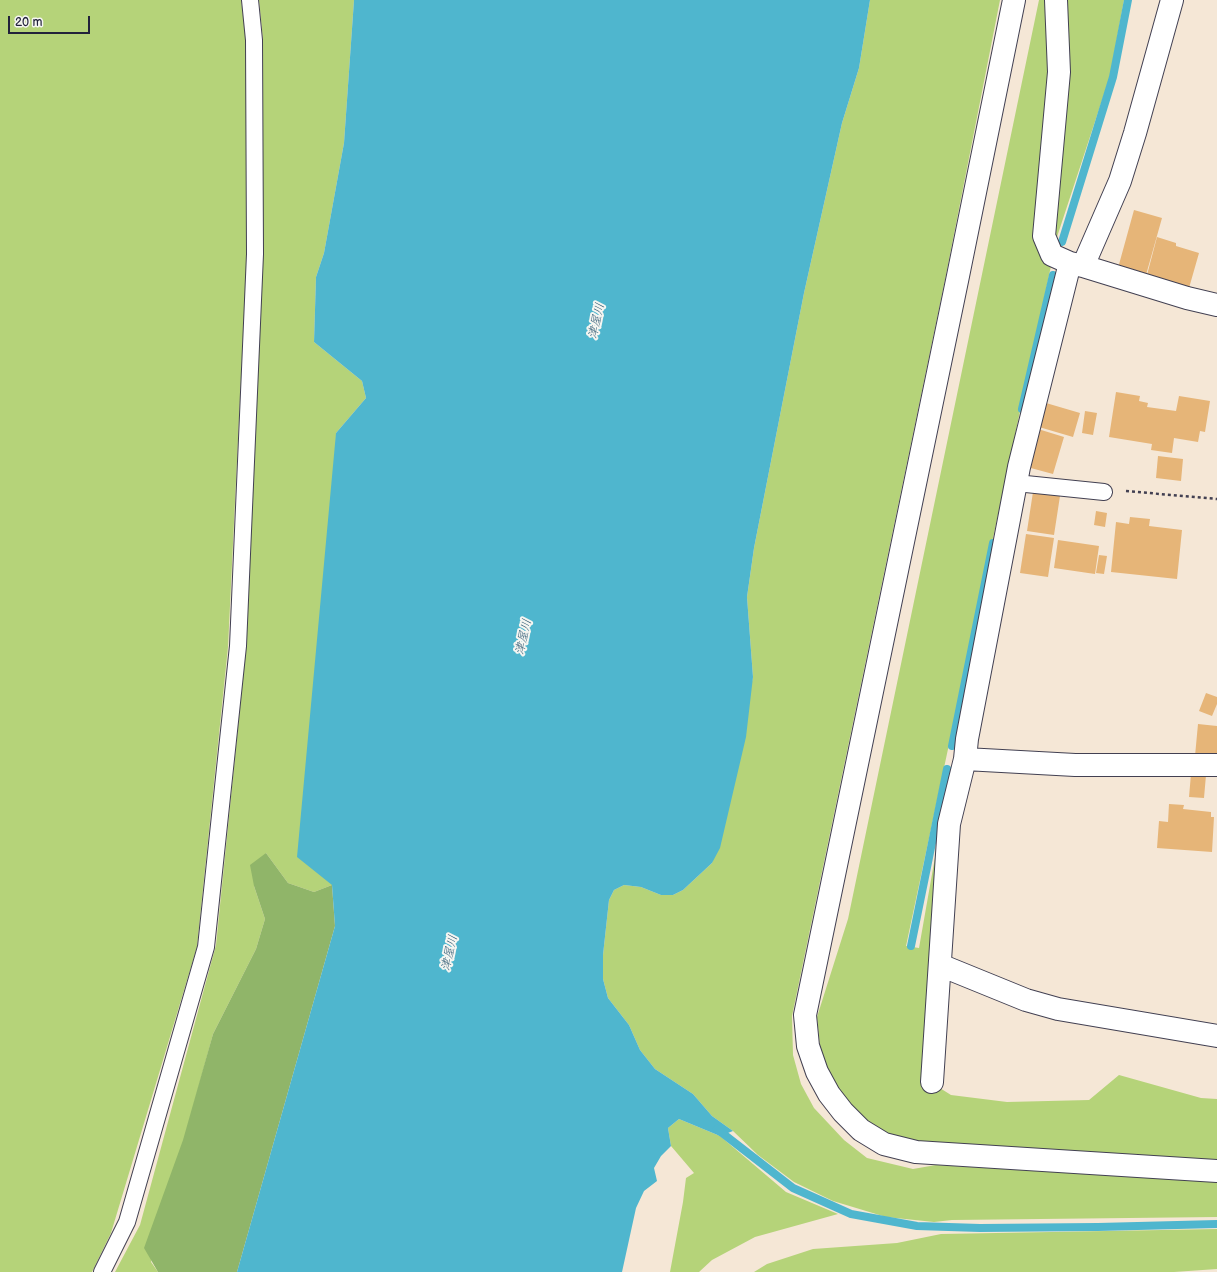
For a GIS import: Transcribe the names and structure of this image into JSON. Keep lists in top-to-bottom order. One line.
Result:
{"water":["津屋川"],"scale_bar":"20 m"}
